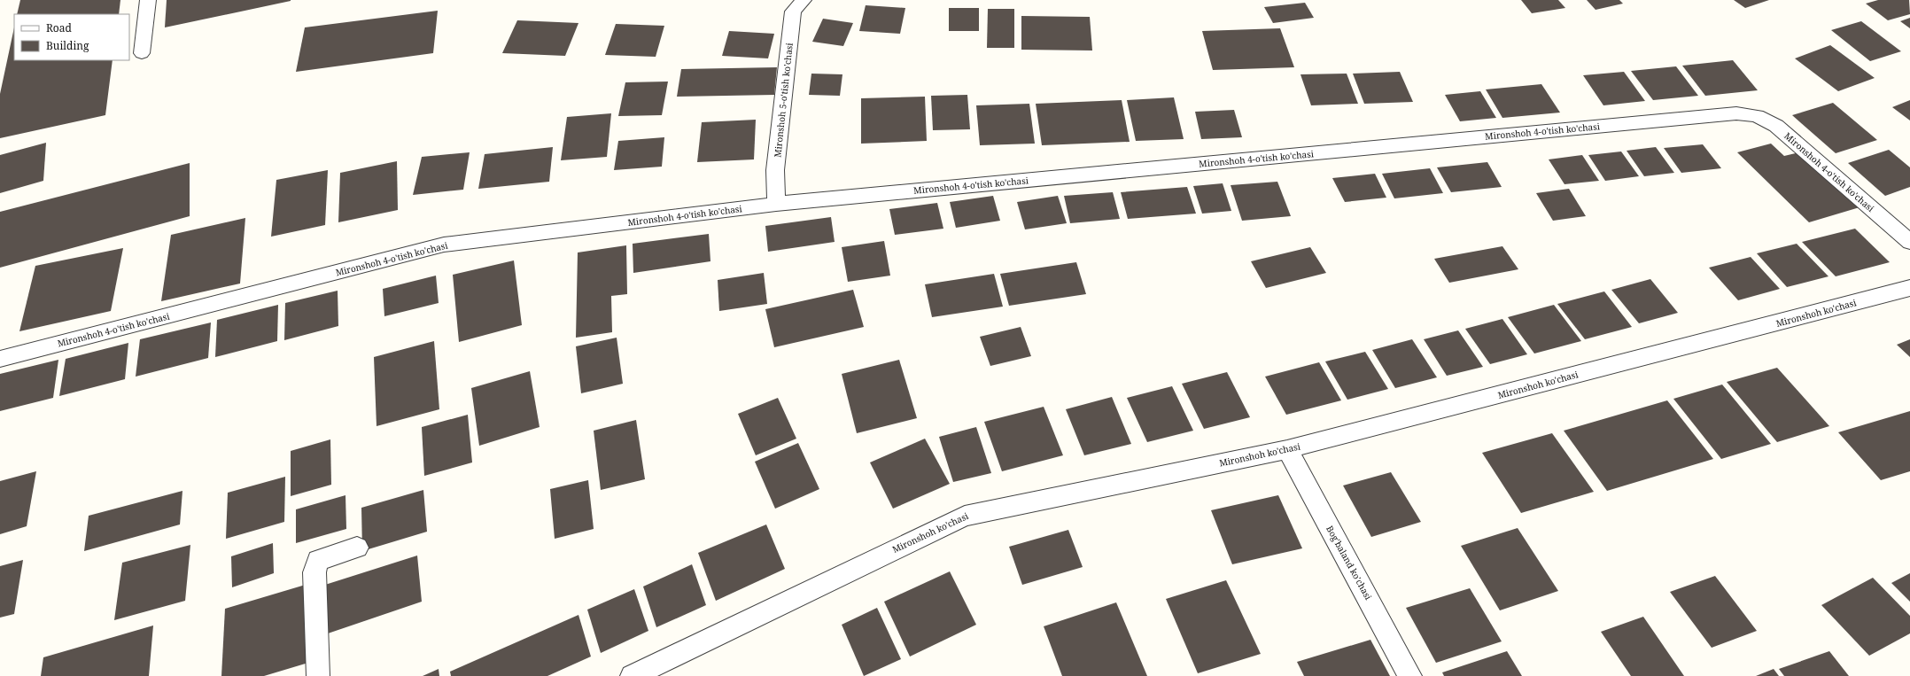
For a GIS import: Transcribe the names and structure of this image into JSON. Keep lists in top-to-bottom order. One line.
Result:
{"streets":{"street":["Mironshoh 5-o'tish ko'chasi","Mironshoh 4-o'tish ko'chasi","Mironshoh ko'chasi","Bog'baland ko'chasi"]},"crossings":[["Mironshoh 5-o'tish ko'chasi","Mironshoh 4-o'tish ko'chasi"],["Mironshoh ko'chasi","Bog'baland ko'chasi"]],"legend":["Road","Building"]}
